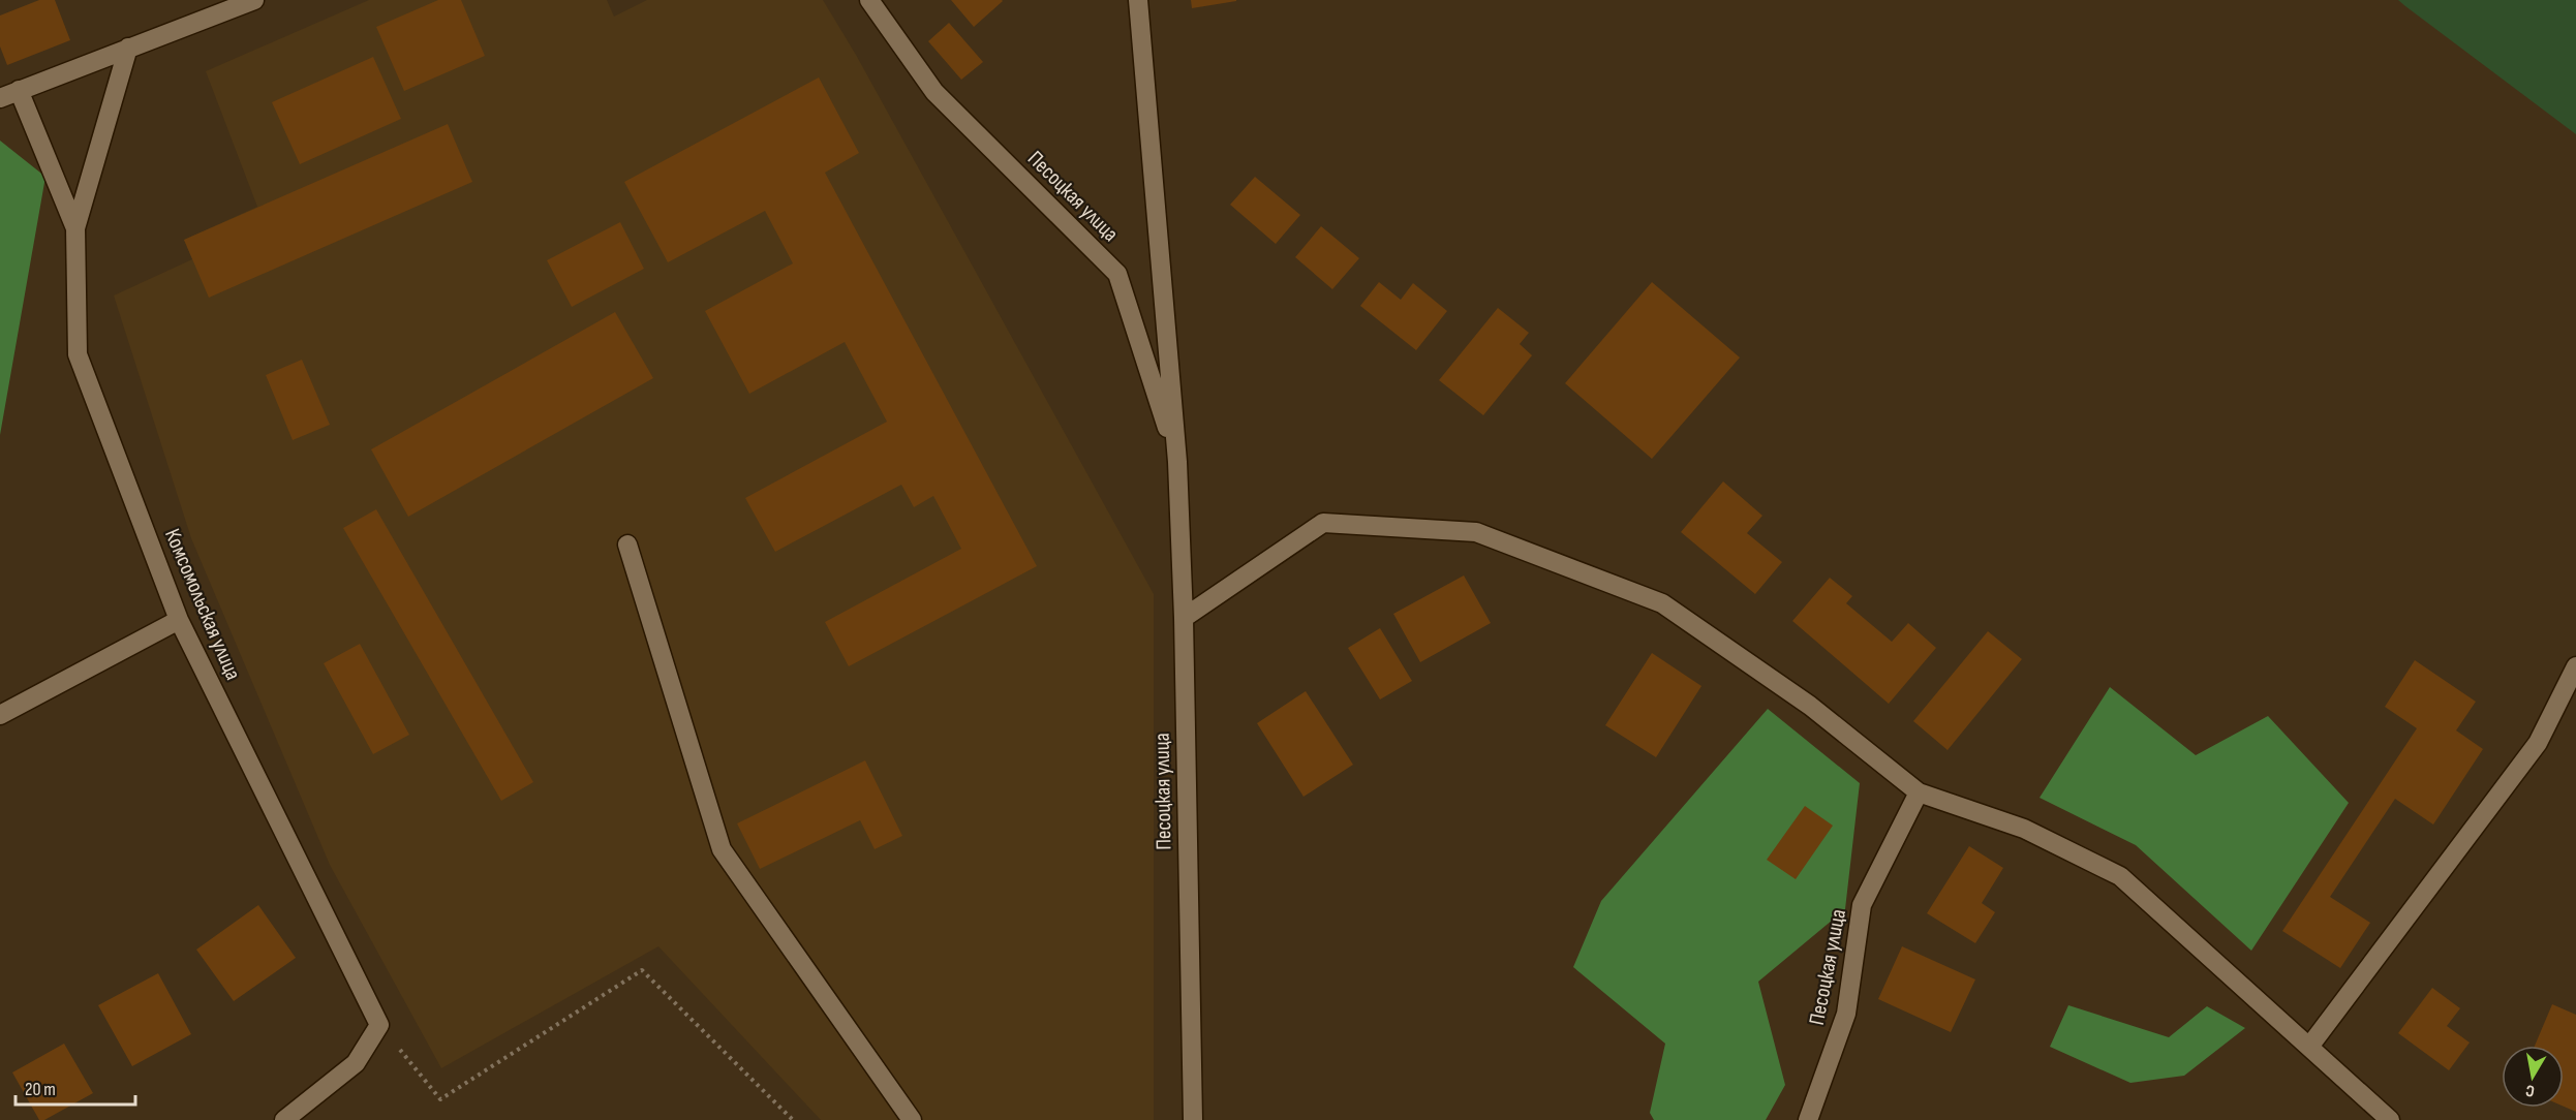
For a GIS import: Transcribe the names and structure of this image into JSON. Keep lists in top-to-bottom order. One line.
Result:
{"streets":{"street":["Песоцкая улица","Комсомольская улица"]},"scale_bar":"20 m","north":"bottom"}
